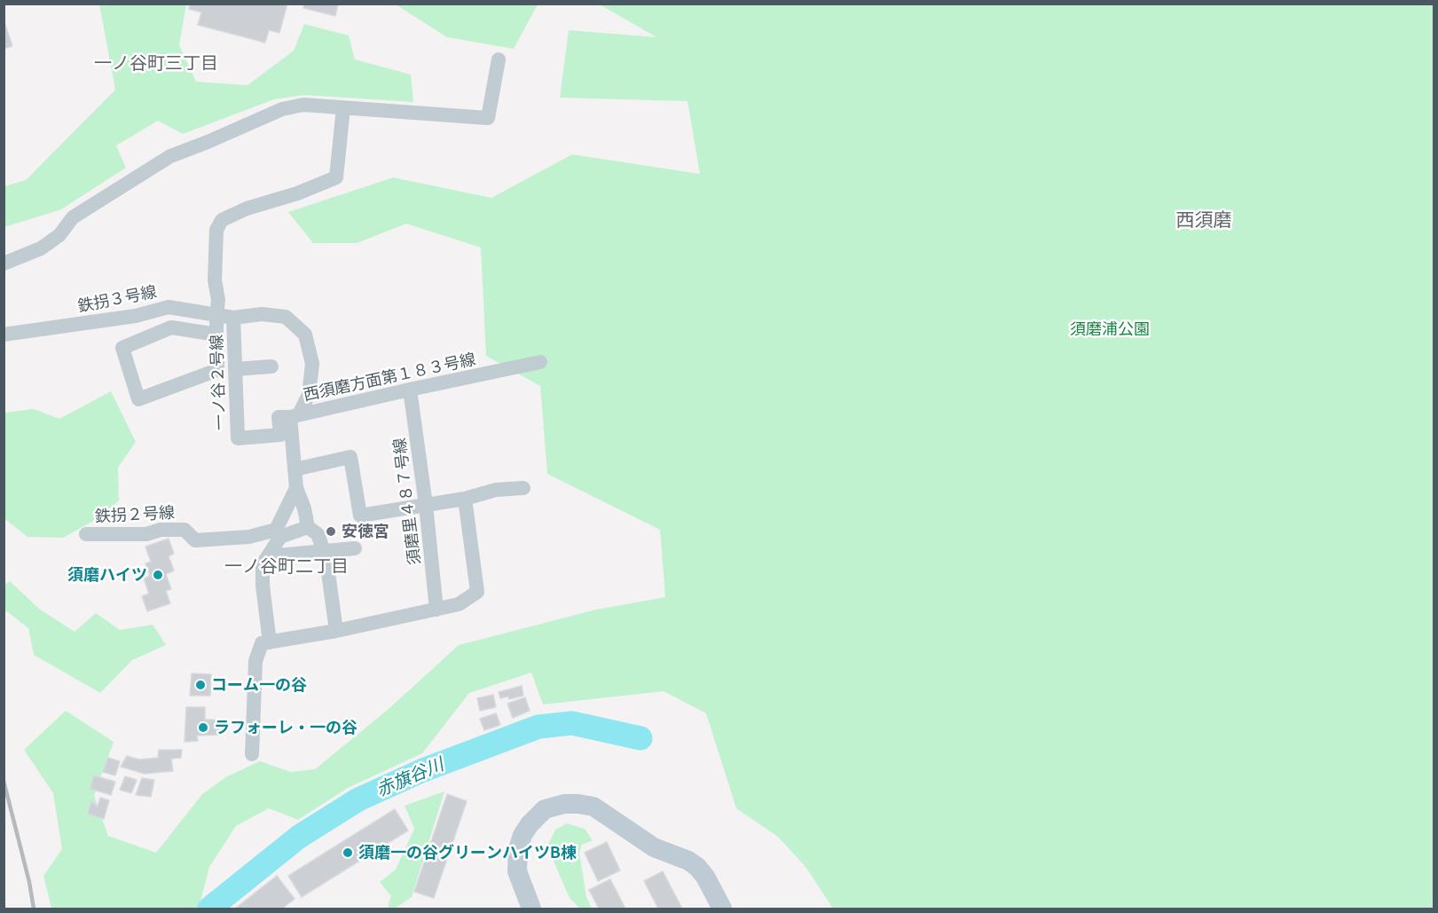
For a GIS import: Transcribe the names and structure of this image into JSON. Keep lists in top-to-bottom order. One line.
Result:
{"streets":{"street":["鉄拐３号線","西須磨方面第１８３号線","一ノ谷２号線","須磨里４８７号線","鉄拐２号線"]},"crossings":[["鉄拐３号線","西須磨方面第１８３号線"],["鉄拐３号線","一ノ谷２号線"],["西須磨方面第１８３号線","一ノ谷２号線"],["西須磨方面第１８３号線","須磨里４８７号線"]],"districts":["一ノ谷町三丁目","西須磨","一ノ谷町二丁目"],"water":["赤旗谷川"],"parks":["須磨浦公園"],"places":["安徳宮","須磨ハイツ","コーム一の谷","ラフォーレ・一の谷","須磨一の谷グリーンハイツB棟"]}
